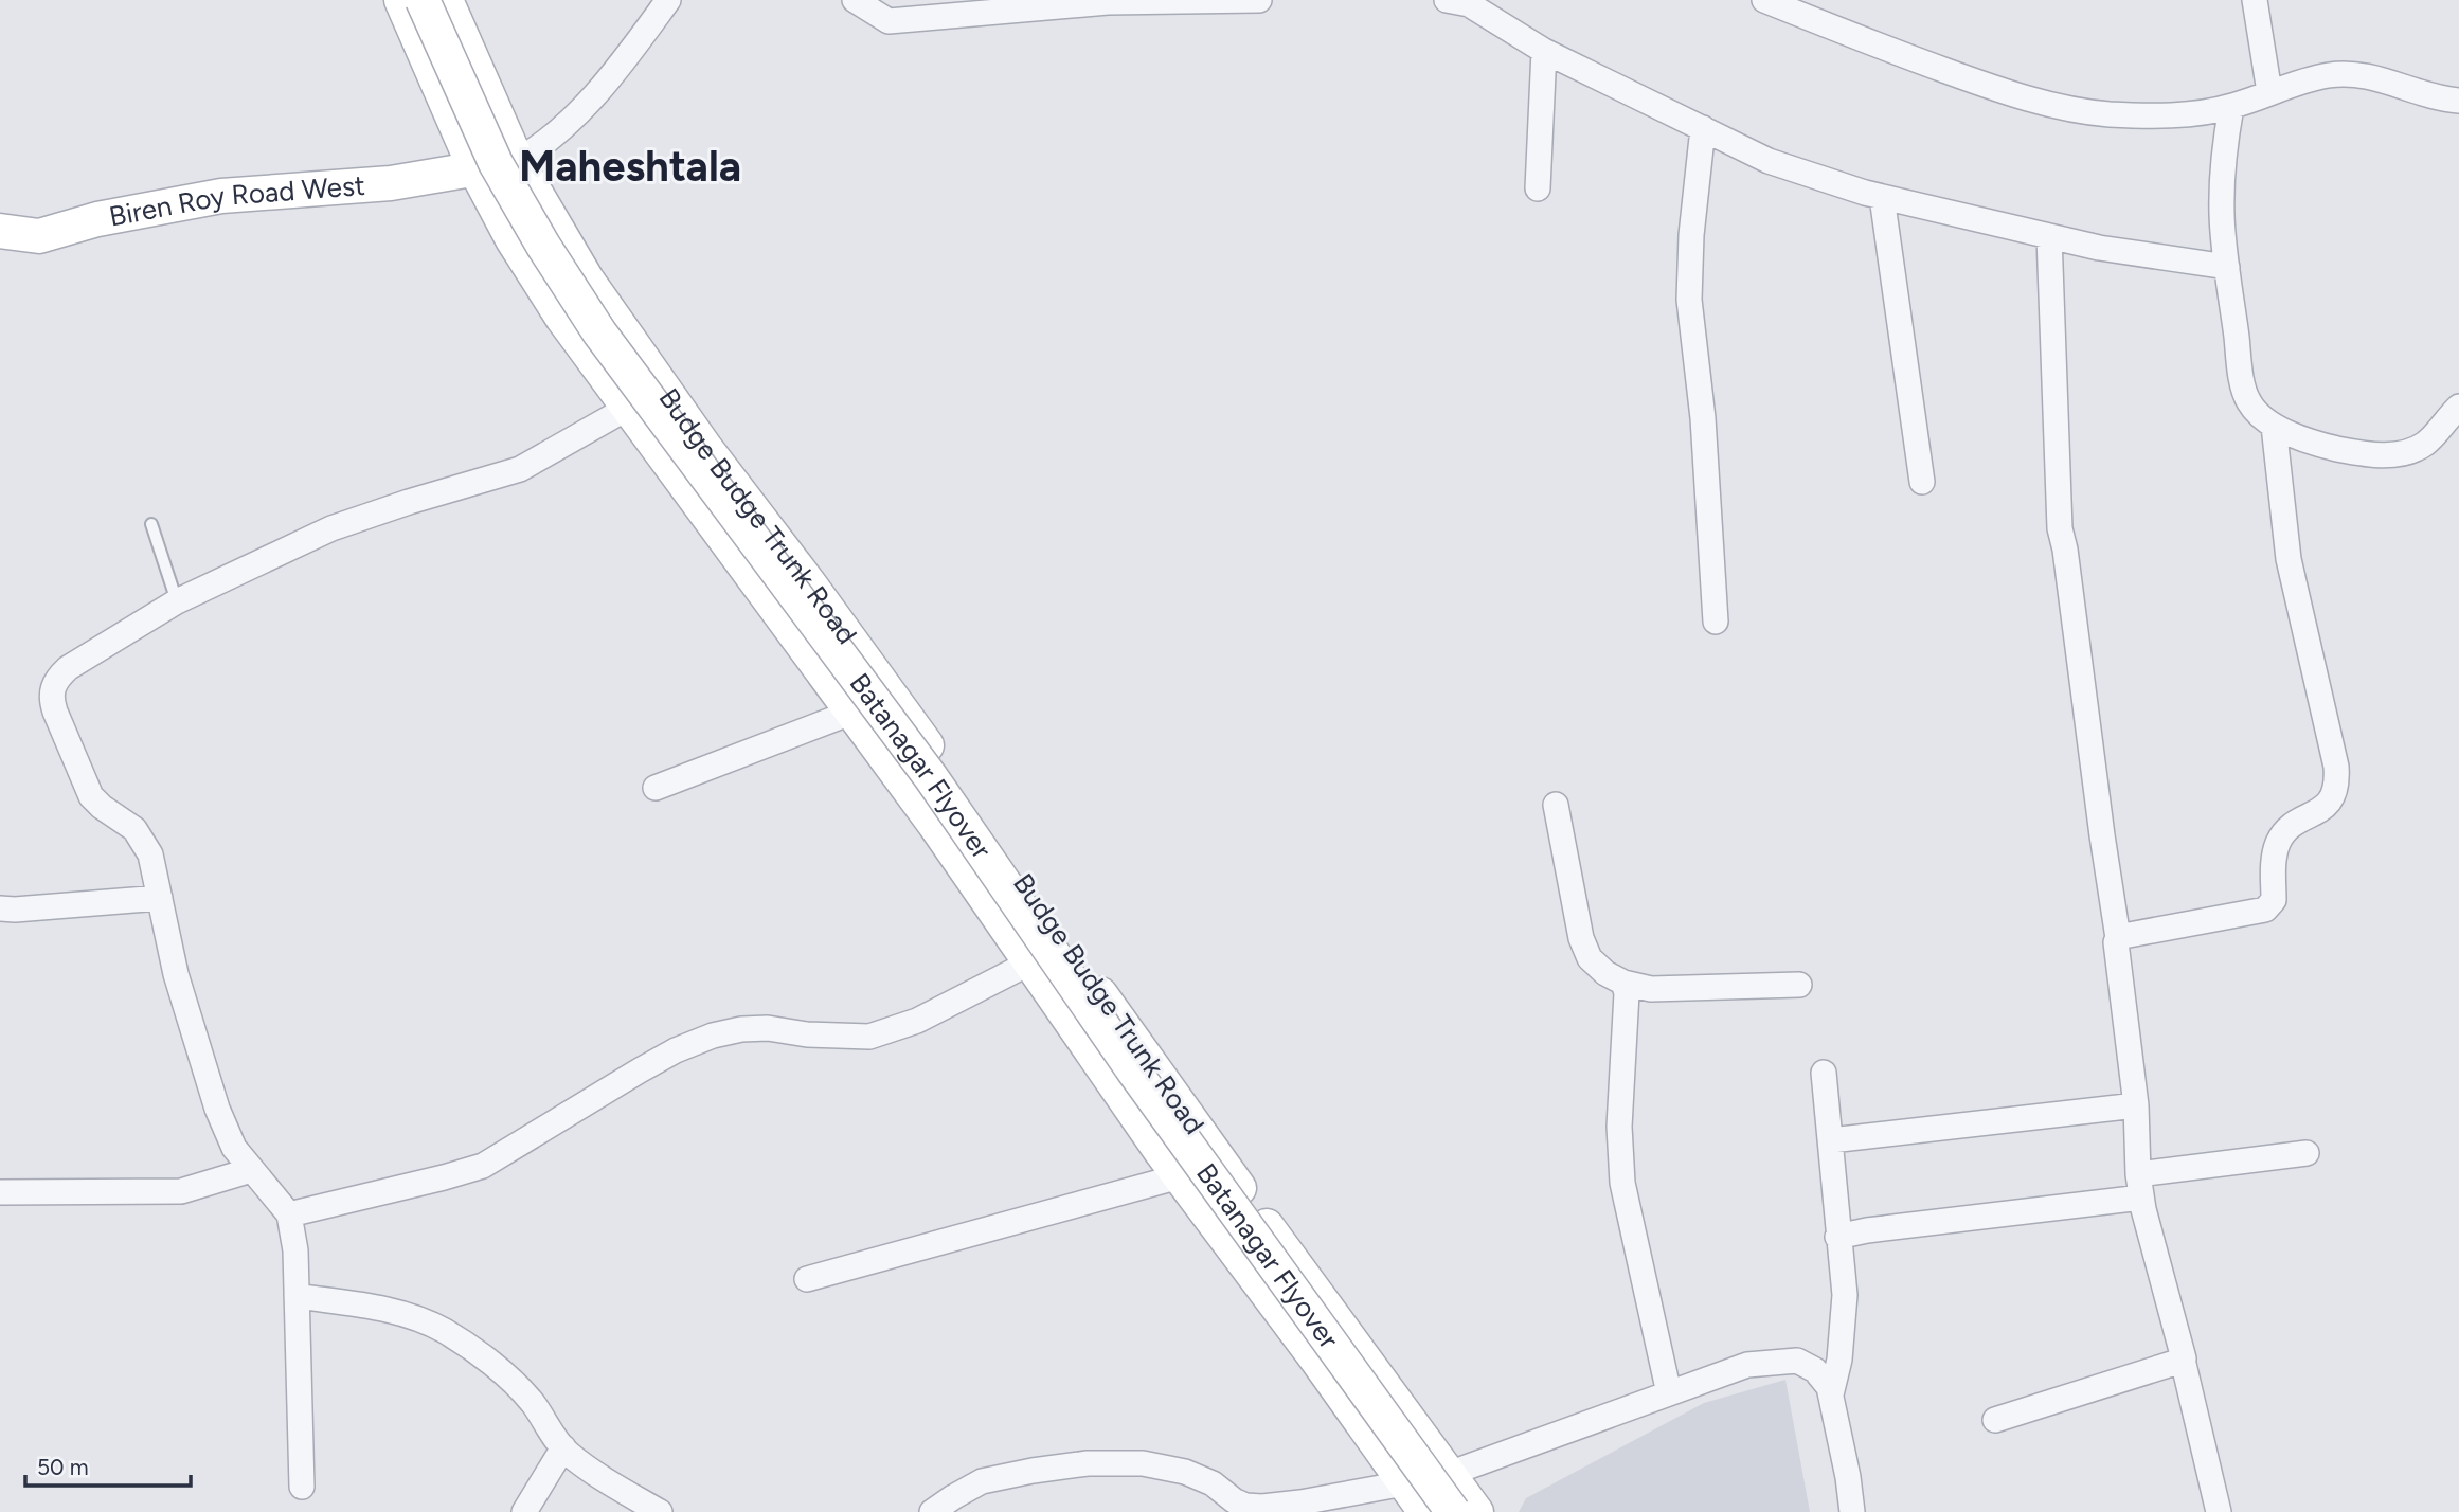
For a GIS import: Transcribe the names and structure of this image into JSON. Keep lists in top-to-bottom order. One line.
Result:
{"streets":{"street":["Biren Roy Road West","Budge Budge Trunk Road","Batanagar Flyover"]},"crossings":[["Biren Roy Road West","Budge Budge Trunk Road"]],"districts":["Maheshtala"],"scale_bar":"50 m"}
